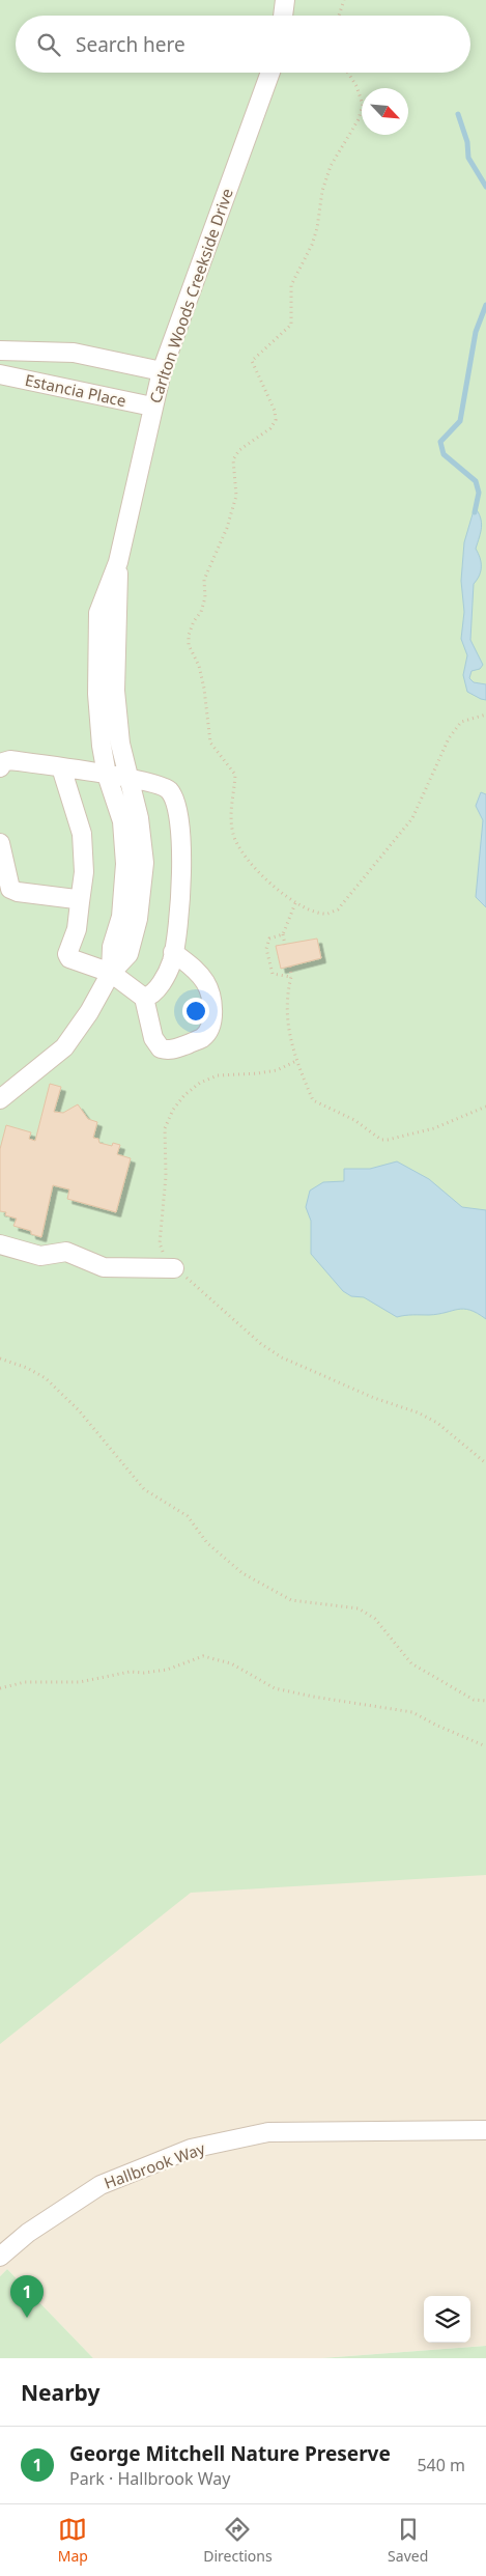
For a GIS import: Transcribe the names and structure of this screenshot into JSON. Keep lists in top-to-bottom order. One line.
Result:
{"streets":{"street":["Carlton Woods Creekside Drive","Estancia Place","Hallbrook Way"]},"crossings":[["Carlton Woods Creekside Drive","Estancia Place"]],"north":"bottom right","page":{"search":"Search here","pins":"1","heading":"Nearby","list":[{"mark":"1","name":"George Mitchell Nature Preserve","note":"Park · Hallbrook Way","value":"540 m"}],"nav":["Map","Directions","Saved"]}}
